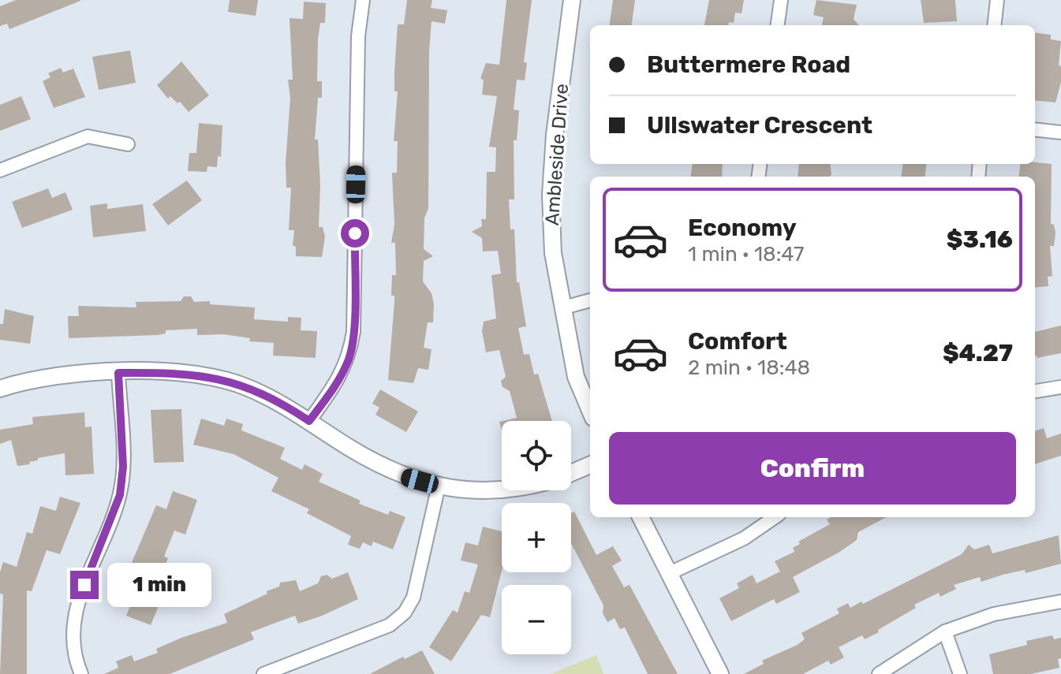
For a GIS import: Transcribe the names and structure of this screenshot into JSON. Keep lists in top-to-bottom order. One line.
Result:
{"streets":{"street":["Ambleside Drive"]},"page":{"banner":["Buttermere Road","Ullswater Crescent"],"list":[{"name":"Economy","note":"1 min · 18:47","value":"$3.16"},{"name":"Comfort","note":"2 min · 18:48","value":"$4.27"}],"buttons":"Confirm","map_buttons":["+","−"],"bubble":"1 min"}}
